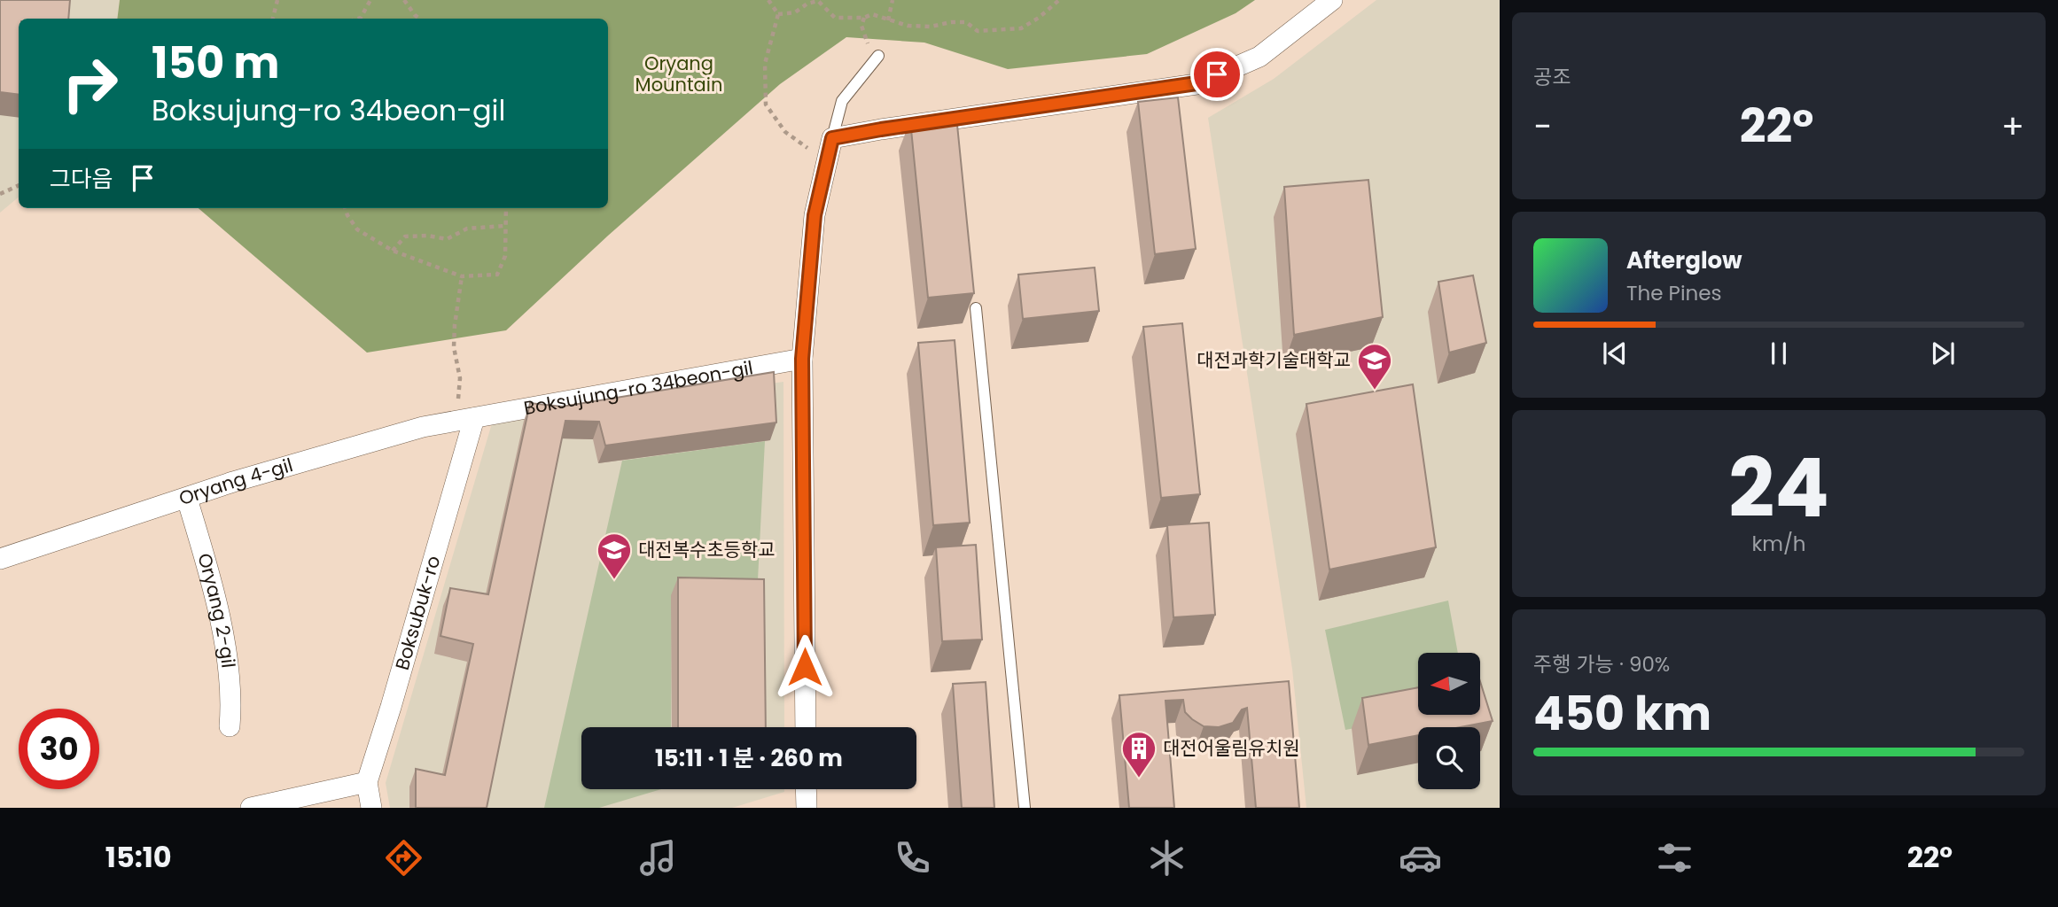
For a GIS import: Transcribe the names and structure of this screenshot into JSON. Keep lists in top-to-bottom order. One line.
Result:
{"streets":{"street":["Boksujung-ro 34beon-gil","Oryang 4-gil","Oryang 2-gil","Boksubuk-ro"]},"crossings":[["Boksujung-ro 34beon-gil","Oryang 4-gil"],["Boksujung-ro 34beon-gil","Boksubuk-ro"],["Oryang 4-gil","Oryang 2-gil"],["Oryang 4-gil","Boksubuk-ro"]],"parks":["Oryang Mountain"],"places":{"school or university":["대전과학기술대학교","대전복수초등학교"],"building":["대전어울림유치원"]},"north":"left","page":{"tile":["공조",["24","km/h"],["주행 가능 · 90%","450 km"]],"turn":["150 m","Boksujung-ro 34beon-gil"],"heat":["−","22°","+"],"then":"그다음","song":["Afterglow","The Pines"],"limit":"30","trip":"15:11 · 1 분 · 260 m","tabs":["15:10","22°"]}}
